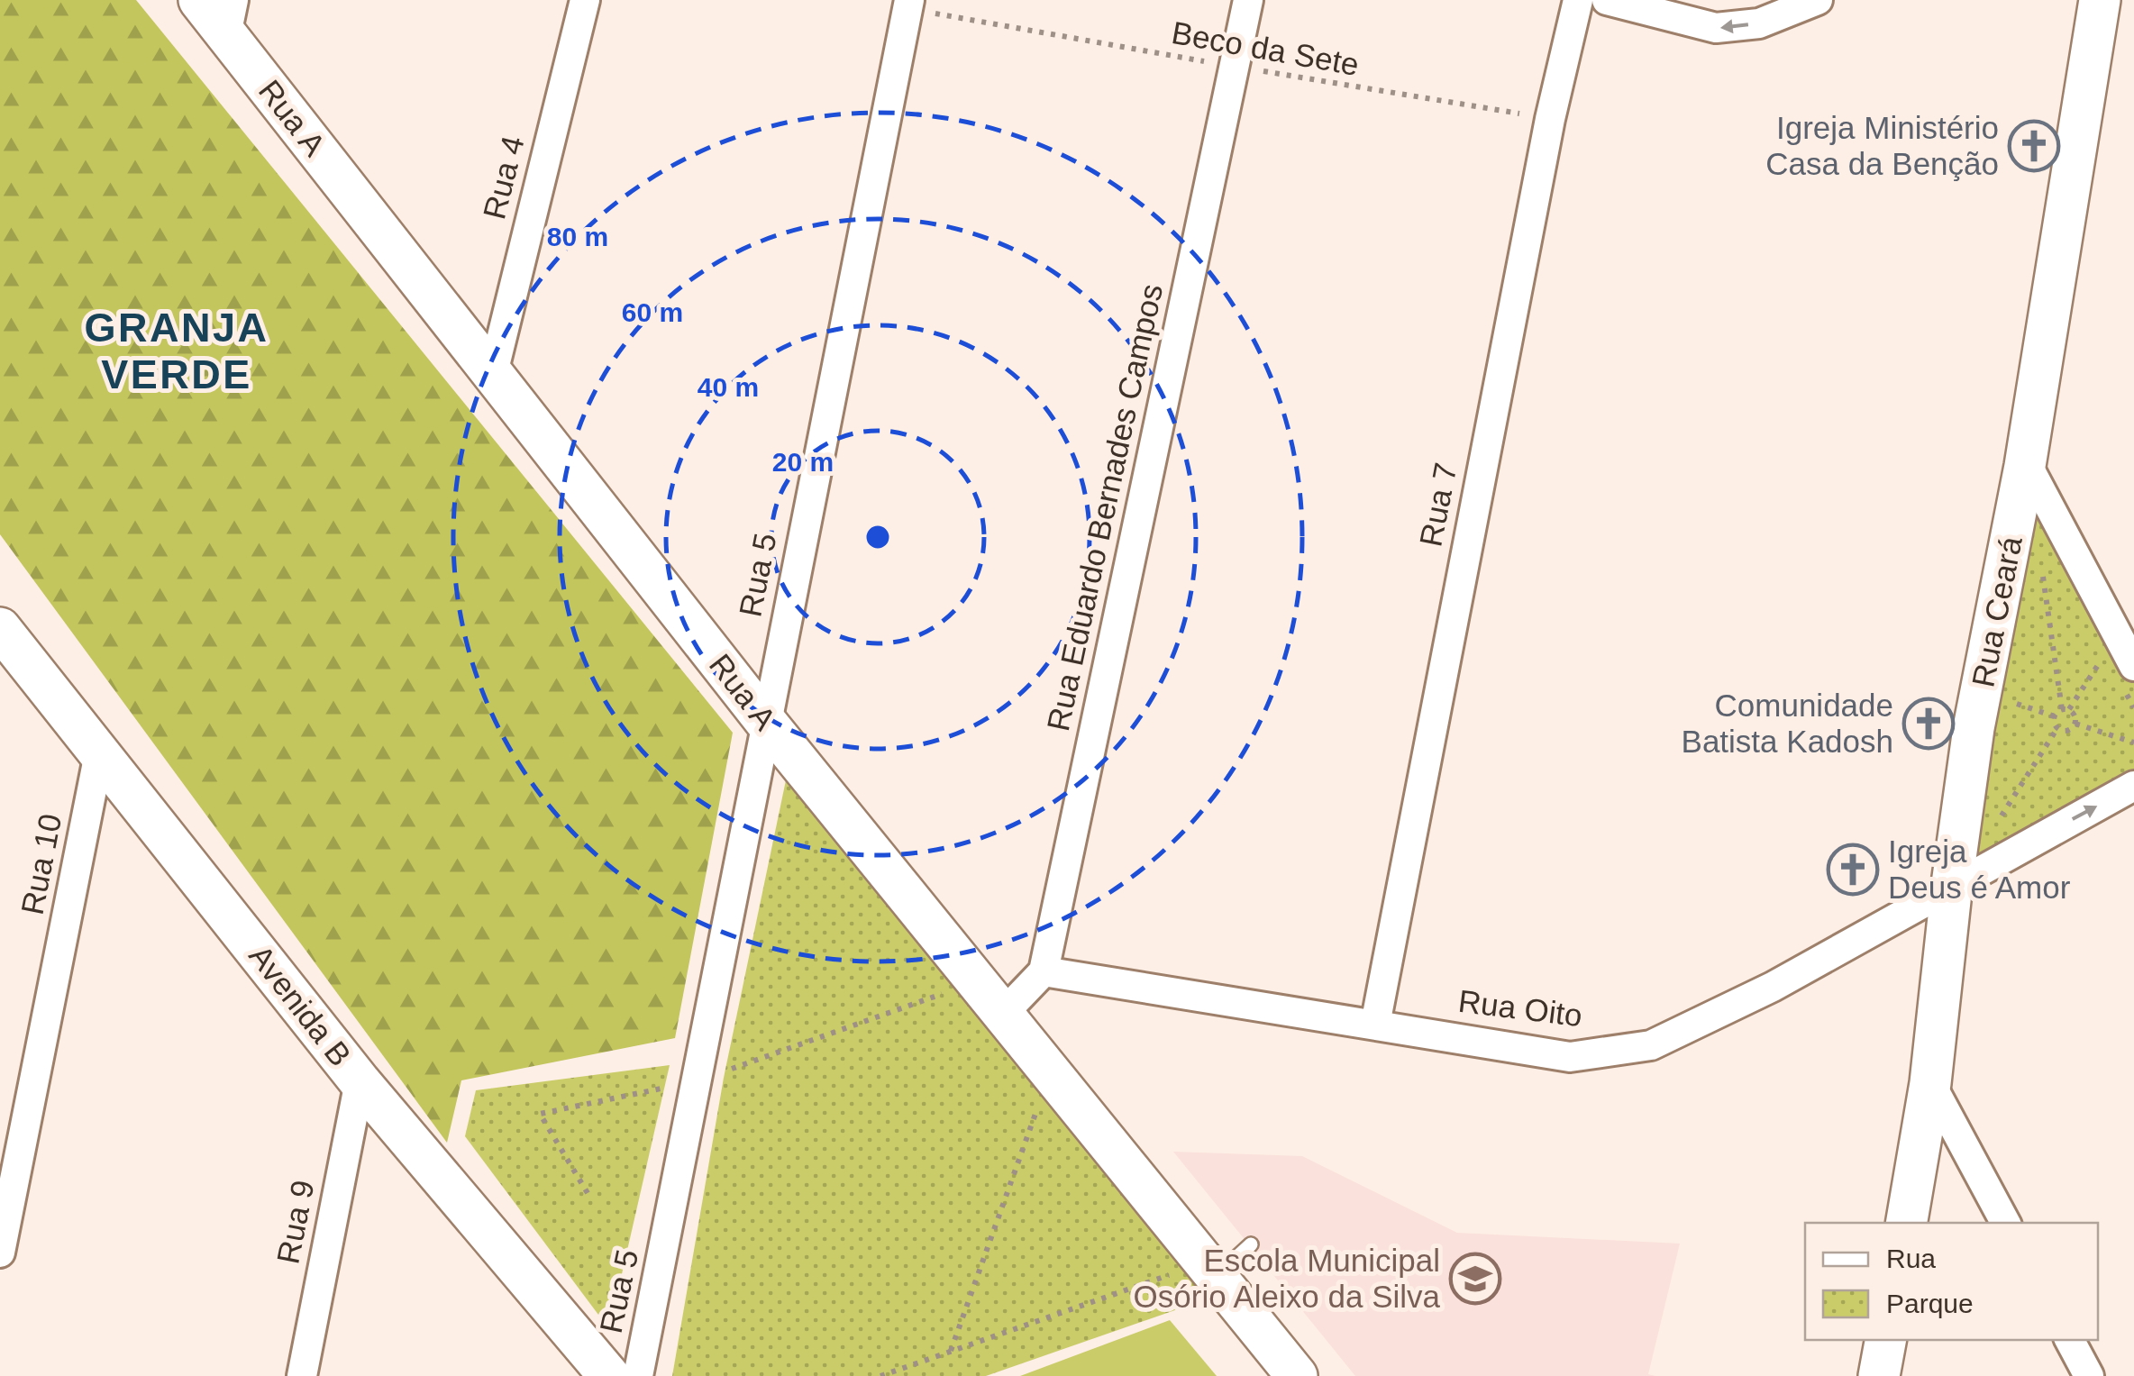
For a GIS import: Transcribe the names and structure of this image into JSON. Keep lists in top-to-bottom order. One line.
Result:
{"streets":{"street":["Rua A","Rua 4","Rua 7","Rua Eduardo Bernades Campos","Rua 5","Rua Ceará","Rua 10","Avenida B","Rua Oito","Rua 9"],"path":["Beco da Sete"]},"crossings":[["Beco da Sete","Rua 7"],["Beco da Sete","Rua Eduardo Bernades Campos"],["Beco da Sete","Rua 5"],["Rua A","Rua 4"],["Rua A","Rua 5"],["Rua 7","Rua Oito"],["Rua Eduardo Bernades Campos","Rua Oito"],["Rua Ceará","Rua Oito"],["Rua 10","Avenida B"],["Avenida B","Rua 9"]],"districts":["GRANJA VERDE"],"places":{"church":["Igreja Ministério Casa da Benção","Comunidade Batista Kadosh","Igreja Deus é Amor"],"school or university":["Escola Municipal Osório Aleixo da Silva"]},"legend":["Rua","Parque"],"rings":["80 m","60 m","40 m","20 m"]}
